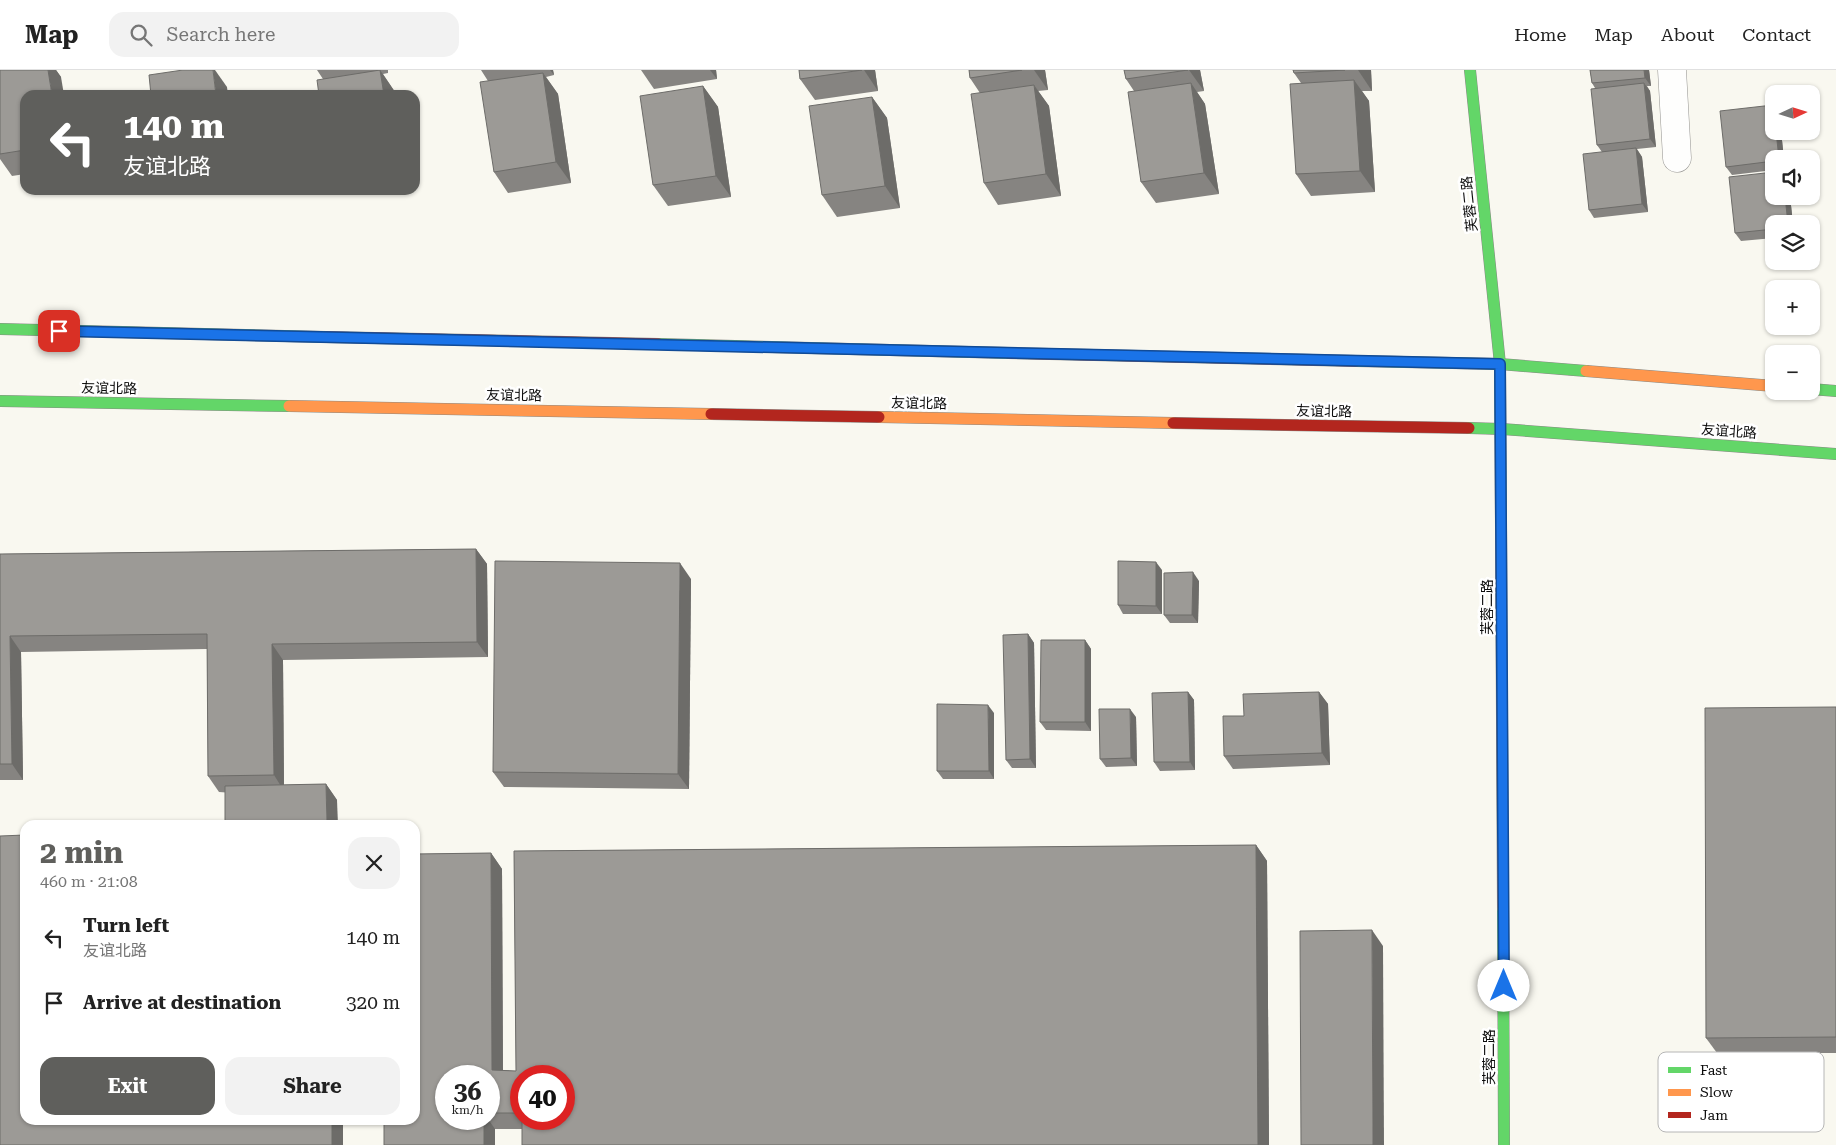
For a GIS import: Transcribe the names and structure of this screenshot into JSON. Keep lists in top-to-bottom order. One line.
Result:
{"streets":{"main road":["芙蓉二路","友谊北路"]},"crossings":[["芙蓉二路","友谊北路"]],"legend":["Fast","Slow","Jam"],"north":"right","page":{"header":"Map","search":"Search here","nav":["Home","Map","About","Contact"],"map_buttons":["+","−"],"turn":["140 m","友谊北路"],"heading":["2 min","460 m · 21:08"],"list":[{"name":"Turn left","note":"友谊北路","value":"140 m"},{"name":"Arrive at destination","value":"320 m"}],"buttons":["Exit","Share"],"speed":"36 km/h","limit":"40"}}
